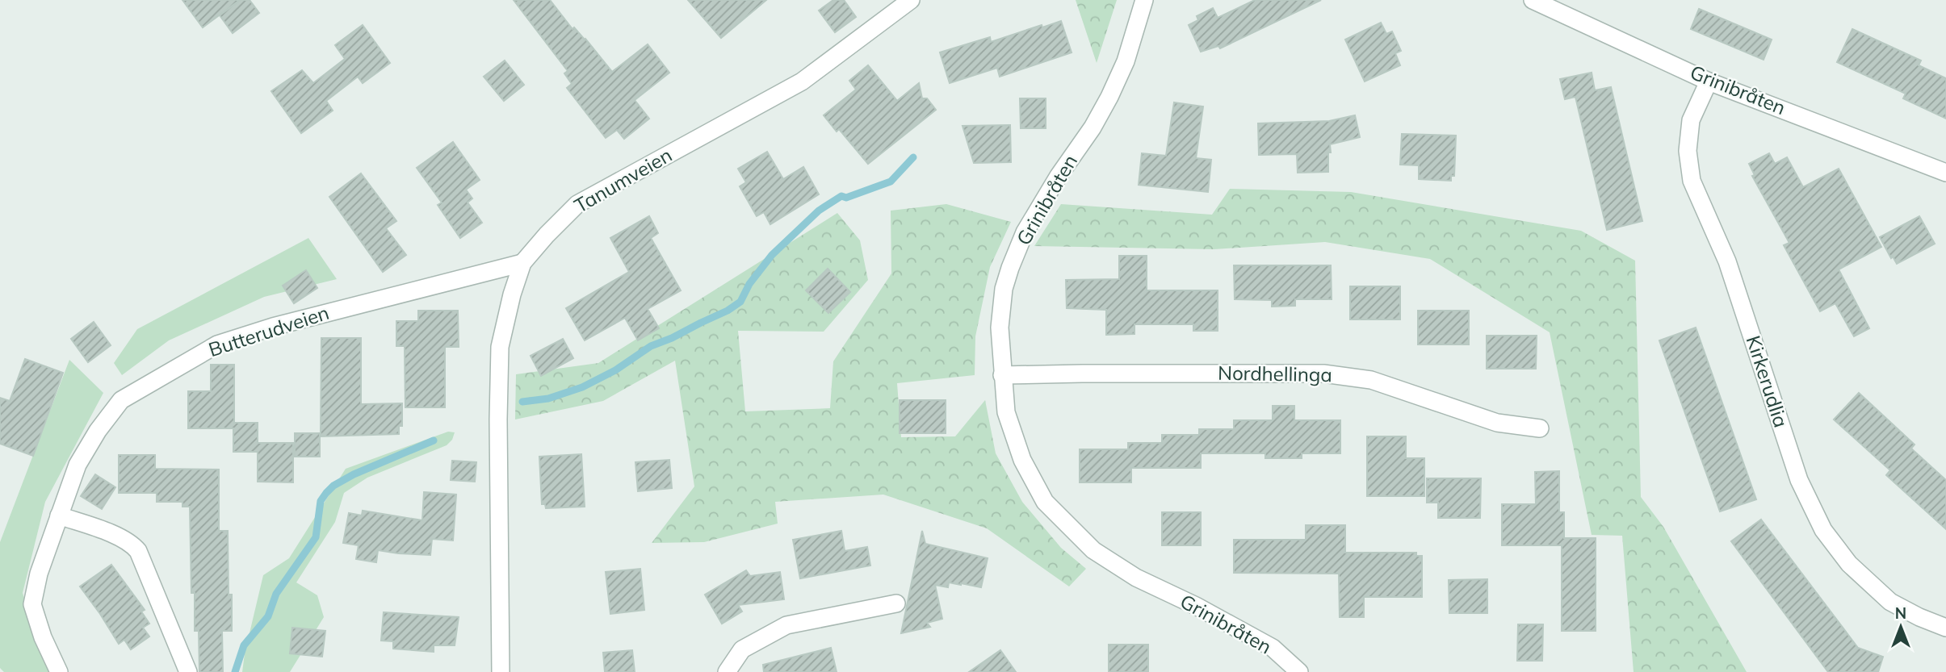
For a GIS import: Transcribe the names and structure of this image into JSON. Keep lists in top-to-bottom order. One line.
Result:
{"streets":{"street":["Grinibråten","Tanumveien","Butterudveien","Nordhellinga","Kirkerudlia"]},"crossings":[["Grinibråten","Nordhellinga"],["Grinibråten","Kirkerudlia"],["Tanumveien","Butterudveien"]],"north":"top"}
